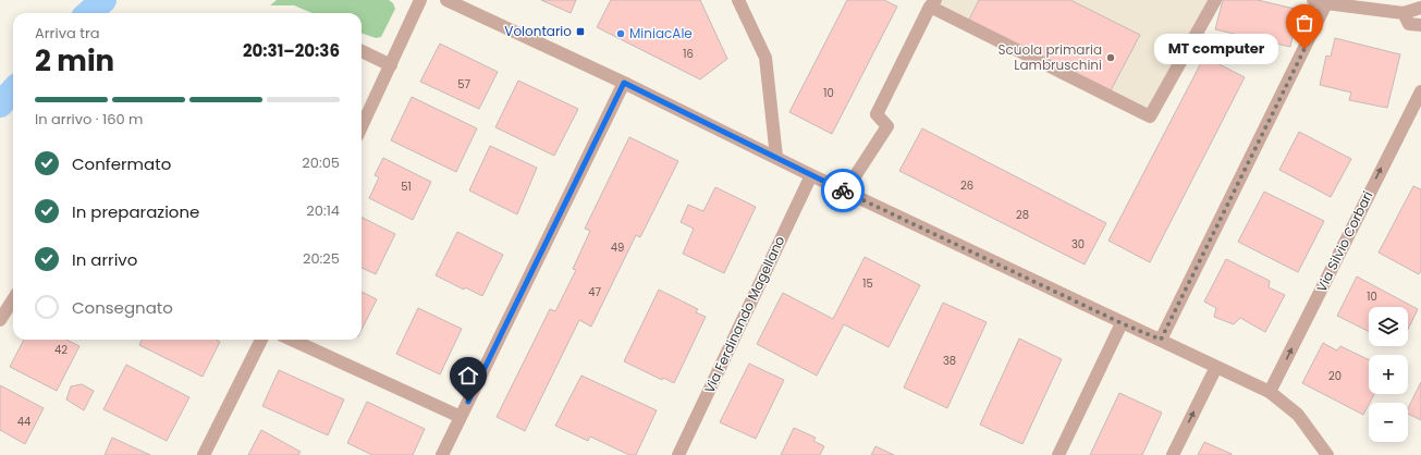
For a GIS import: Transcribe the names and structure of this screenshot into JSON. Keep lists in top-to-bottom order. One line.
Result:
{"streets":{"street":["Via Silvio Corbari","Via Ferdinando Magellano"]},"one_way":["Via Silvio Corbari"],"places":{"transit":["Volontario"],"other":["MiniacAle","MT computer","Scuola primaria Lambruschini"]},"house_numbers":["16","57","10","26","51","28","30","49","15","47","10","42","38","20","44"],"page":{"heading":["2 min","Arriva tra","20:31–20:36"],"bubble":"MT computer","bar":"In arrivo · 160 m","list":[["Confermato","20:05"],["In preparazione","20:14"],["In arrivo","20:25"],"Consegnato"],"map_buttons":["+","−"]}}
